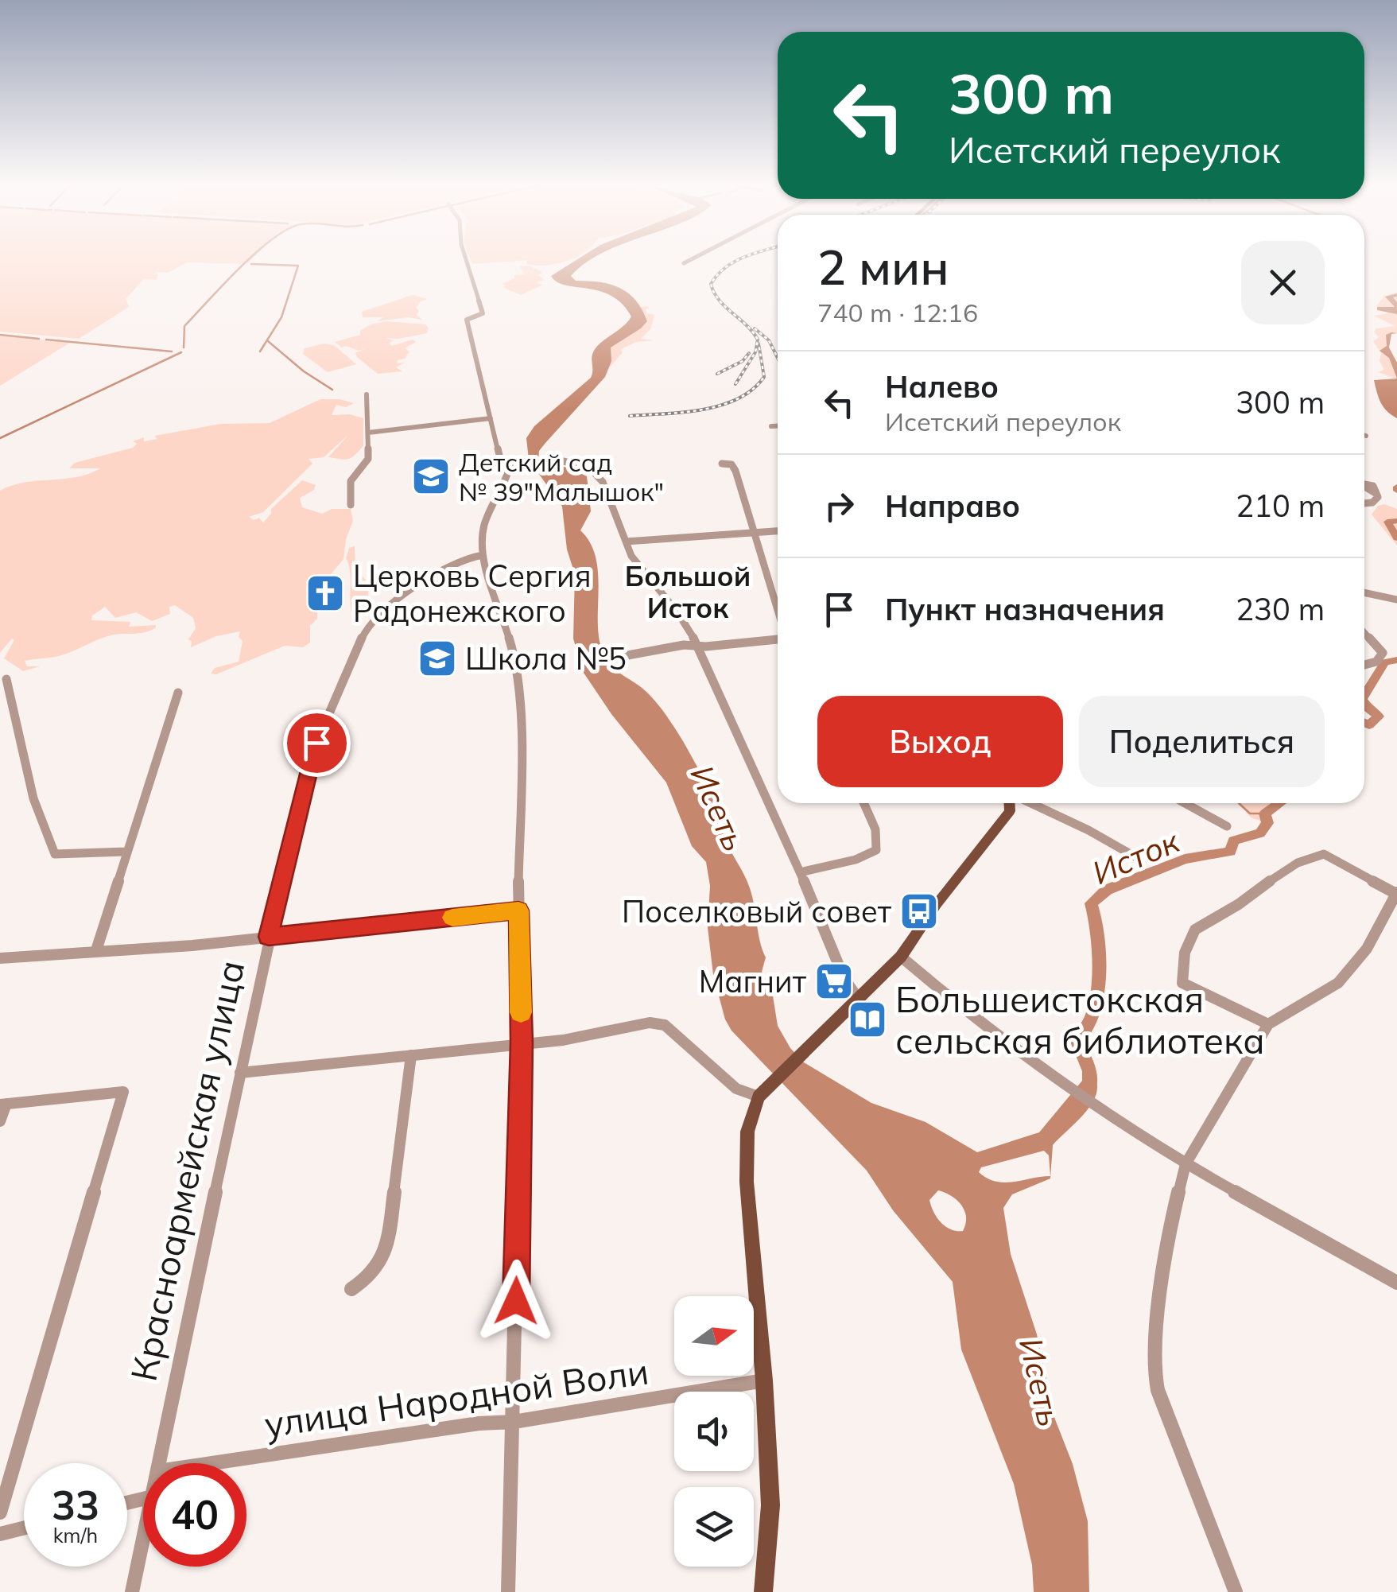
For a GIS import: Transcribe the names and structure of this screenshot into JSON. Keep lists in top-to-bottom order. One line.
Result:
{"streets":{"street":["Красноармейская улица","улица Народной Воли"]},"districts":["Большой Исток"],"water":["Исеть","Исток"],"places":{"school or university":["Детский сад № 39\"Малышок\"","Школа №5"],"church":["Церковь Сергия Радонежского"],"bus stop":["Поселковый совет"],"supermarket":["Магнит"],"library":["Большеистокская сельская библиотека"]},"north":"right","page":{"turn":["300 m","Исетский переулок"],"heading":["2 мин","740 m · 12:16"],"list":[{"name":"Налево","note":"Исетский переулок","value":"300 m"},{"name":"Направо","value":"210 m"},{"name":"Пункт назначения","value":"230 m"}],"buttons":["Выход","Поделиться"],"speed":"33 km/h","limit":"40"}}
